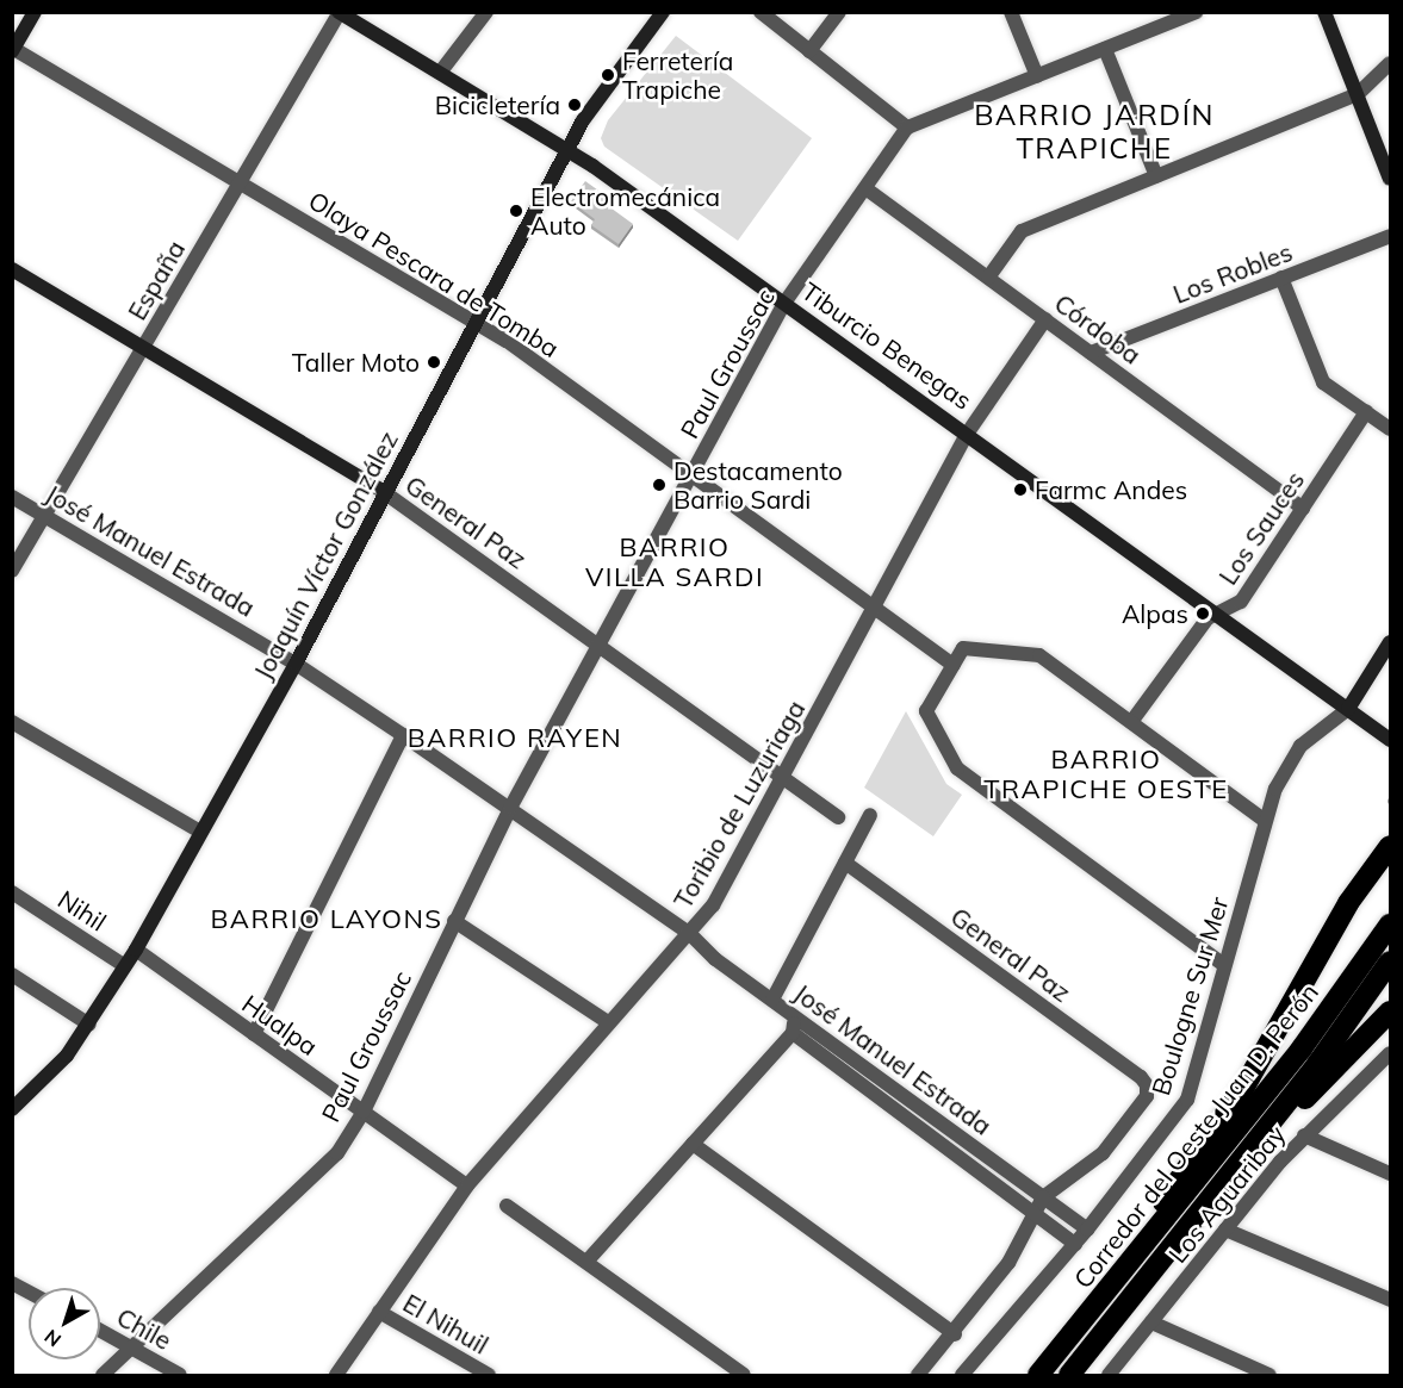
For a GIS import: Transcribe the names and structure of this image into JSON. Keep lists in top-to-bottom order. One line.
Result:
{"streets":{"highway":["Corredor del Oeste Juan D. Perón"],"main road":["Tiburcio Benegas","General Paz","Joaquín Víctor González","Boulogne Sur Mer"],"street":["Los Robles","Olaya Pescara de Tomba","España","Córdoba","Paul Groussac","Los Sauces","José Manuel Estrada","Toribio de Luzuriaga","Nihil","Hualpa","Los Aguaribay","El Nihuil","Chile"]},"crossings":[["Los Robles","Córdoba"],["Olaya Pescara de Tomba","España"],["Olaya Pescara de Tomba","Paul Groussac"],["Olaya Pescara de Tomba","Joaquín Víctor González"],["Olaya Pescara de Tomba","Toribio de Luzuriaga"],["España","Tiburcio Benegas"],["España","General Paz"],["España","José Manuel Estrada"],["Córdoba","Paul Groussac"],["Córdoba","Los Sauces"],["Córdoba","Toribio de Luzuriaga"],["Tiburcio Benegas","Paul Groussac"],["Tiburcio Benegas","Los Sauces"],["Tiburcio Benegas","Joaquín Víctor González"],["Tiburcio Benegas","Toribio de Luzuriaga"],["Tiburcio Benegas","Boulogne Sur Mer"],["Paul Groussac","General Paz"],["Paul Groussac","José Manuel Estrada"],["Paul Groussac","Hualpa"],["Paul Groussac","Chile"],["General Paz","José Manuel Estrada"],["General Paz","Joaquín Víctor González"],["General Paz","Toribio de Luzuriaga"],["José Manuel Estrada","Joaquín Víctor González"],["José Manuel Estrada","Toribio de Luzuriaga"],["José Manuel Estrada","Boulogne Sur Mer"],["Joaquín Víctor González","Nihil"],["Joaquín Víctor González","Hualpa"],["Toribio de Luzuriaga","Hualpa"],["Toribio de Luzuriaga","El Nihuil"]],"districts":["BARRIO JARDÍN TRAPICHE","BARRIO VILLA SARDI","BARRIO RAYEN","BARRIO TRAPICHE OESTE","BARRIO LAYONS"],"places":["Ferretería Trapiche","Bicicletería","Electromecánica Auto","Taller Moto","Destacamento Barrio Sardi","Farmc Andes","Alpas"],"north":"bottom left"}
